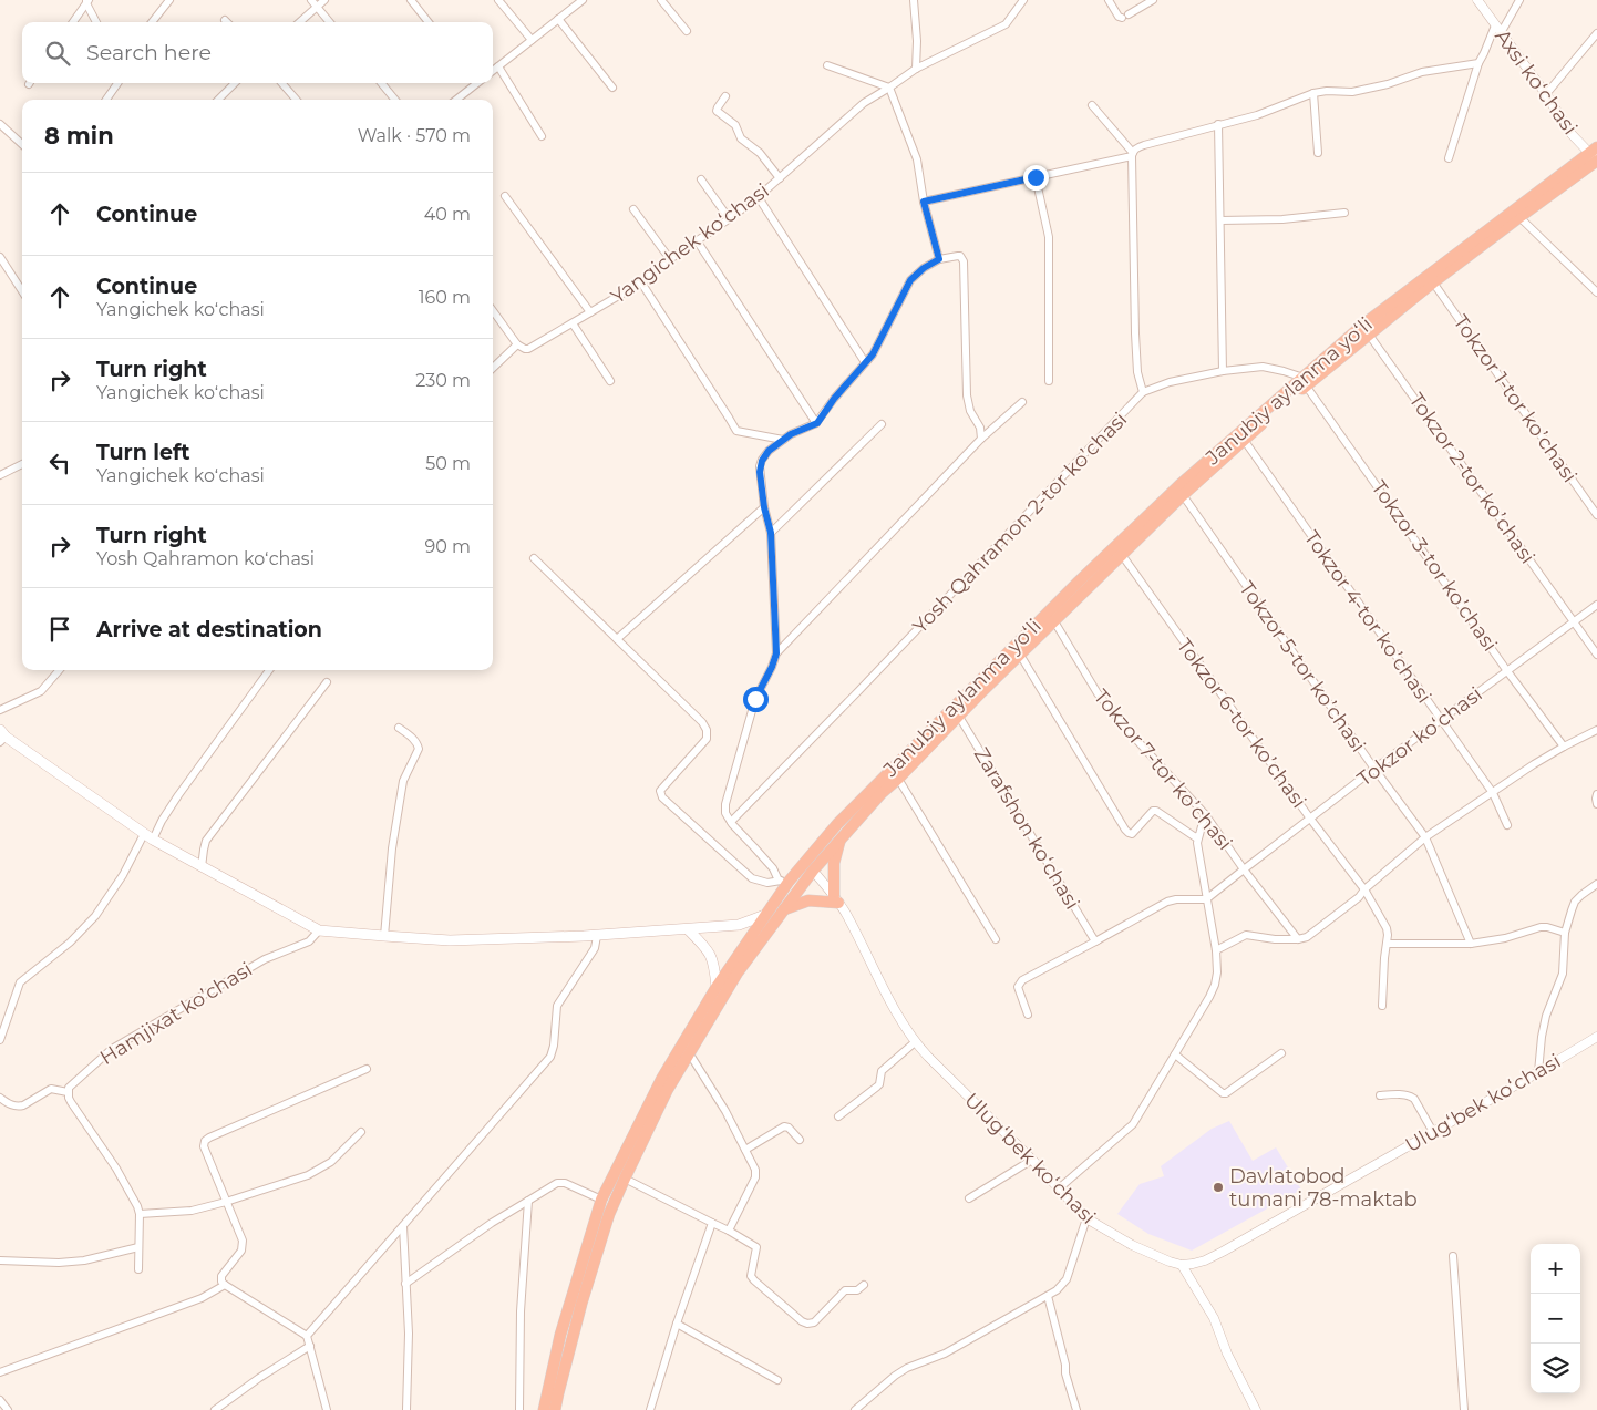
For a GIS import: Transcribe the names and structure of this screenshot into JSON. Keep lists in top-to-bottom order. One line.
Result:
{"streets":{"highway":["Janubiy aylanma yoʻli"],"street":["Axsi koʻchasi","Yangichek koʻchasi","Tokzor 1-tor koʼchasi","Tokzor 2-tor koʼchasi","Yosh Qahramon 2-tor koʼchasi","Tokzor 3-tor koʼchasi","Tokzor 4-tor koʼchasi","Tokzor 5-tor koʼchasi","Tokzor 6-tor koʼchasi","Tokzor koʻchasi","Tokzor 7-tor koʼchasi","Zarafshon koʻchasi","Hamjixat ko’chasi","Ulugʻbek koʻchasi"]},"crossings":[["Axsi koʻchasi","Janubiy aylanma yoʻli"],["Janubiy aylanma yoʻli","Tokzor 1-tor koʼchasi"],["Janubiy aylanma yoʻli","Tokzor 2-tor koʼchasi"],["Janubiy aylanma yoʻli","Tokzor 3-tor koʼchasi"],["Janubiy aylanma yoʻli","Tokzor 4-tor koʼchasi"],["Janubiy aylanma yoʻli","Tokzor 5-tor koʼchasi"],["Janubiy aylanma yoʻli","Tokzor 6-tor koʼchasi"],["Janubiy aylanma yoʻli","Tokzor 7-tor koʼchasi"],["Janubiy aylanma yoʻli","Zarafshon koʻchasi"],["Janubiy aylanma yoʻli","Ulugʻbek koʻchasi"],["Tokzor 2-tor koʼchasi","Tokzor koʻchasi"],["Tokzor 3-tor koʼchasi","Tokzor koʻchasi"],["Tokzor 4-tor koʼchasi","Tokzor koʻchasi"],["Tokzor 5-tor koʼchasi","Tokzor koʻchasi"],["Tokzor 6-tor koʼchasi","Tokzor koʻchasi"],["Tokzor koʻchasi","Tokzor 7-tor koʼchasi"]],"places":["Davlatobod tumani 78-maktab"],"page":{"search":"Search here","heading":["8 min","Walk · 570 m"],"list":[["Continue","40 m"],["Continue","Yangichek koʻchasi","160 m"],["Turn right","Yangichek koʻchasi","230 m"],["Turn left","Yangichek koʻchasi","50 m"],["Turn right","Yosh Qahramon koʻchasi","90 m"],"Arrive at destination"],"map_buttons":["+","−"]}}
